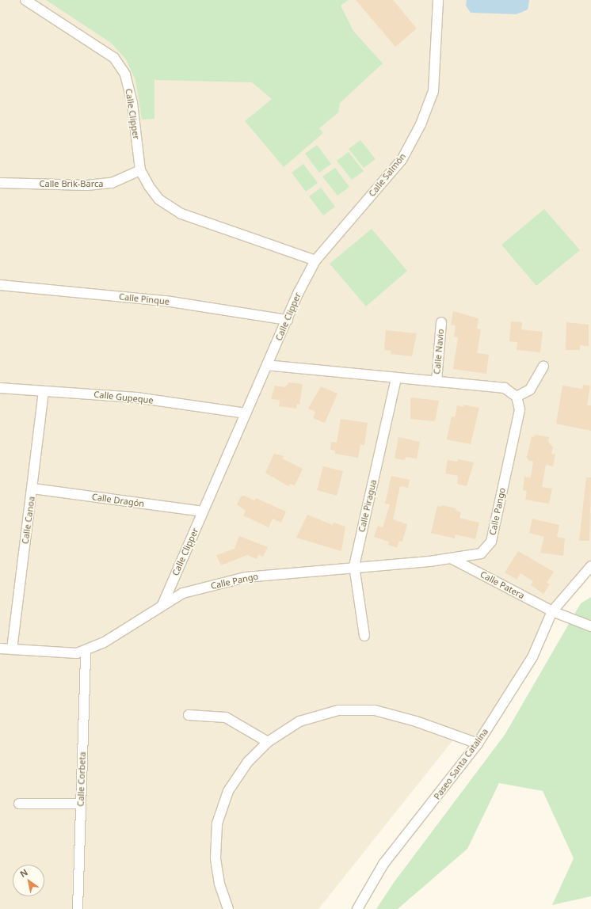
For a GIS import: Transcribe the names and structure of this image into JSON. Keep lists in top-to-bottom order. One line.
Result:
{"streets":{"street":["Calle Clipper","Calle Salmón","Calle Brik-Barca","Calle Pinque","Calle Navio","Calle Gupeque","Calle Dragón","Calle Piragua","Calle Pango","Calle Canoa","Calle Patera","Paseo Santa Catalina","Calle Corbeta"]},"crossings":[["Calle Clipper","Calle Salmón"],["Calle Clipper","Calle Brik-Barca"],["Calle Clipper","Calle Pinque"],["Calle Clipper","Calle Gupeque"],["Calle Clipper","Calle Dragón"],["Calle Clipper","Calle Pango"],["Calle Gupeque","Calle Canoa"],["Calle Dragón","Calle Canoa"],["Calle Piragua","Calle Pango"],["Calle Pango","Calle Patera"],["Calle Patera","Paseo Santa Catalina"]],"north":"top left"}
